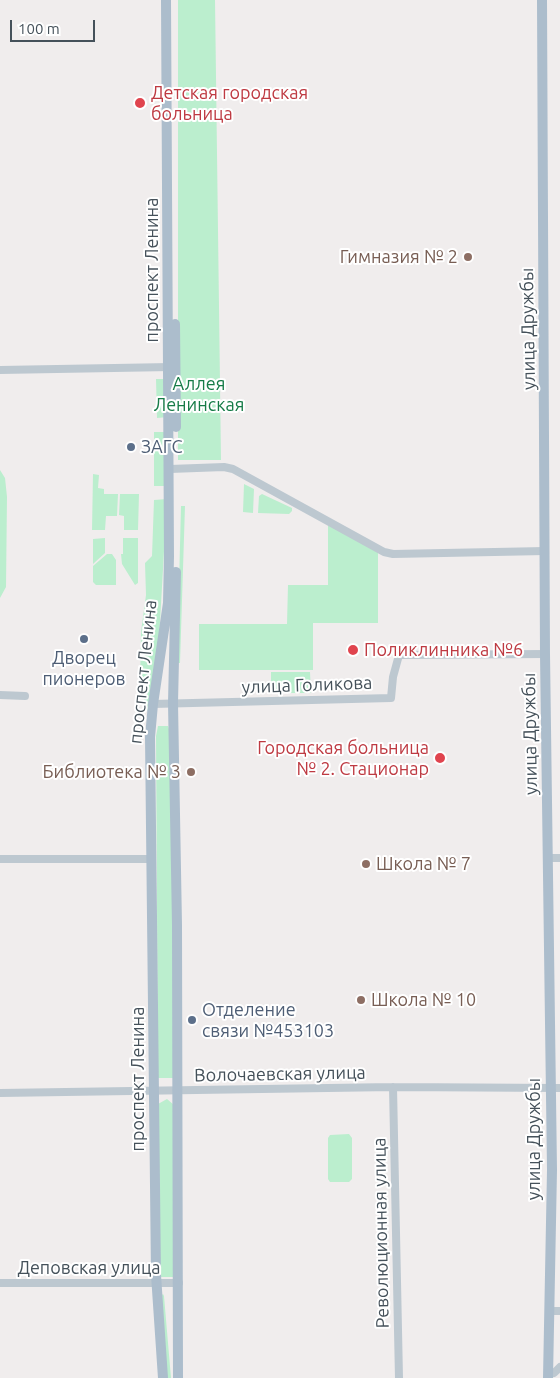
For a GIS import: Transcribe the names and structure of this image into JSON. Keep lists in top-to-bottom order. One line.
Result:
{"streets":{"main road":["проспект Ленина","улица Дружбы"],"street":["улица Голикова","Волочаевская улица","Революционная улица","Деповская улица"]},"crossings":[["проспект Ленина","улица Голикова"],["проспект Ленина","Волочаевская улица"],["проспект Ленина","Деповская улица"],["улица Дружбы","улица Голикова"],["улица Дружбы","Волочаевская улица"],["Волочаевская улица","Революционная улица"]],"parks":["Аллея Ленинская"],"places":["Детская городская больница","Гимназия № 2","ЗАГС","Дворец пионеров","Поликлинника №6","Городская больница № 2. Стационар","Библиотека № 3","Школа № 7","Школа № 10","Отделение связи №453103"],"scale_bar":"100 m"}
